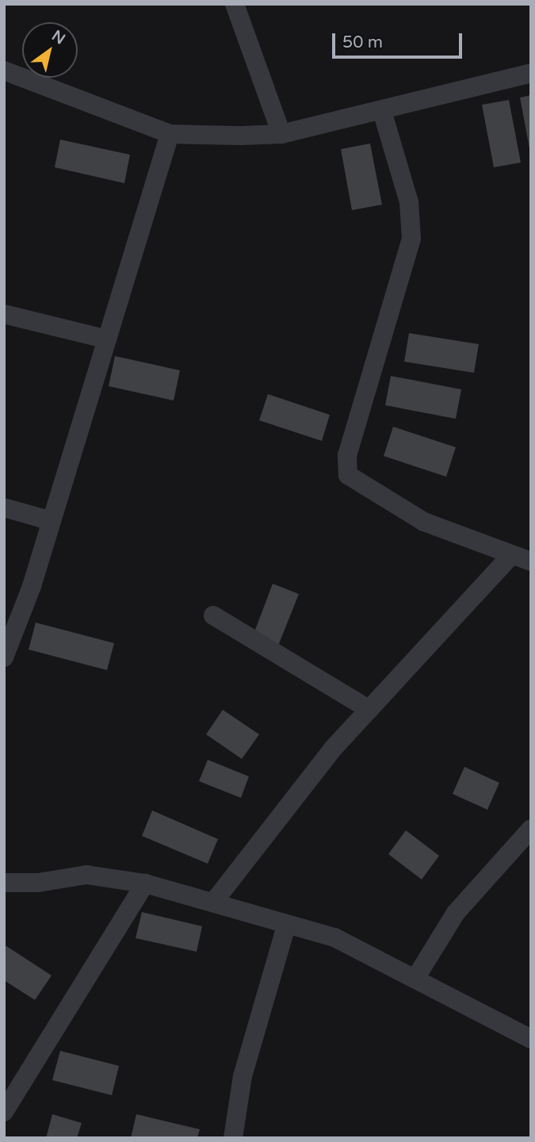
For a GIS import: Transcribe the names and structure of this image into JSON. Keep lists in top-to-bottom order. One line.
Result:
{"scale_bar":"50 m","north":"top right"}
